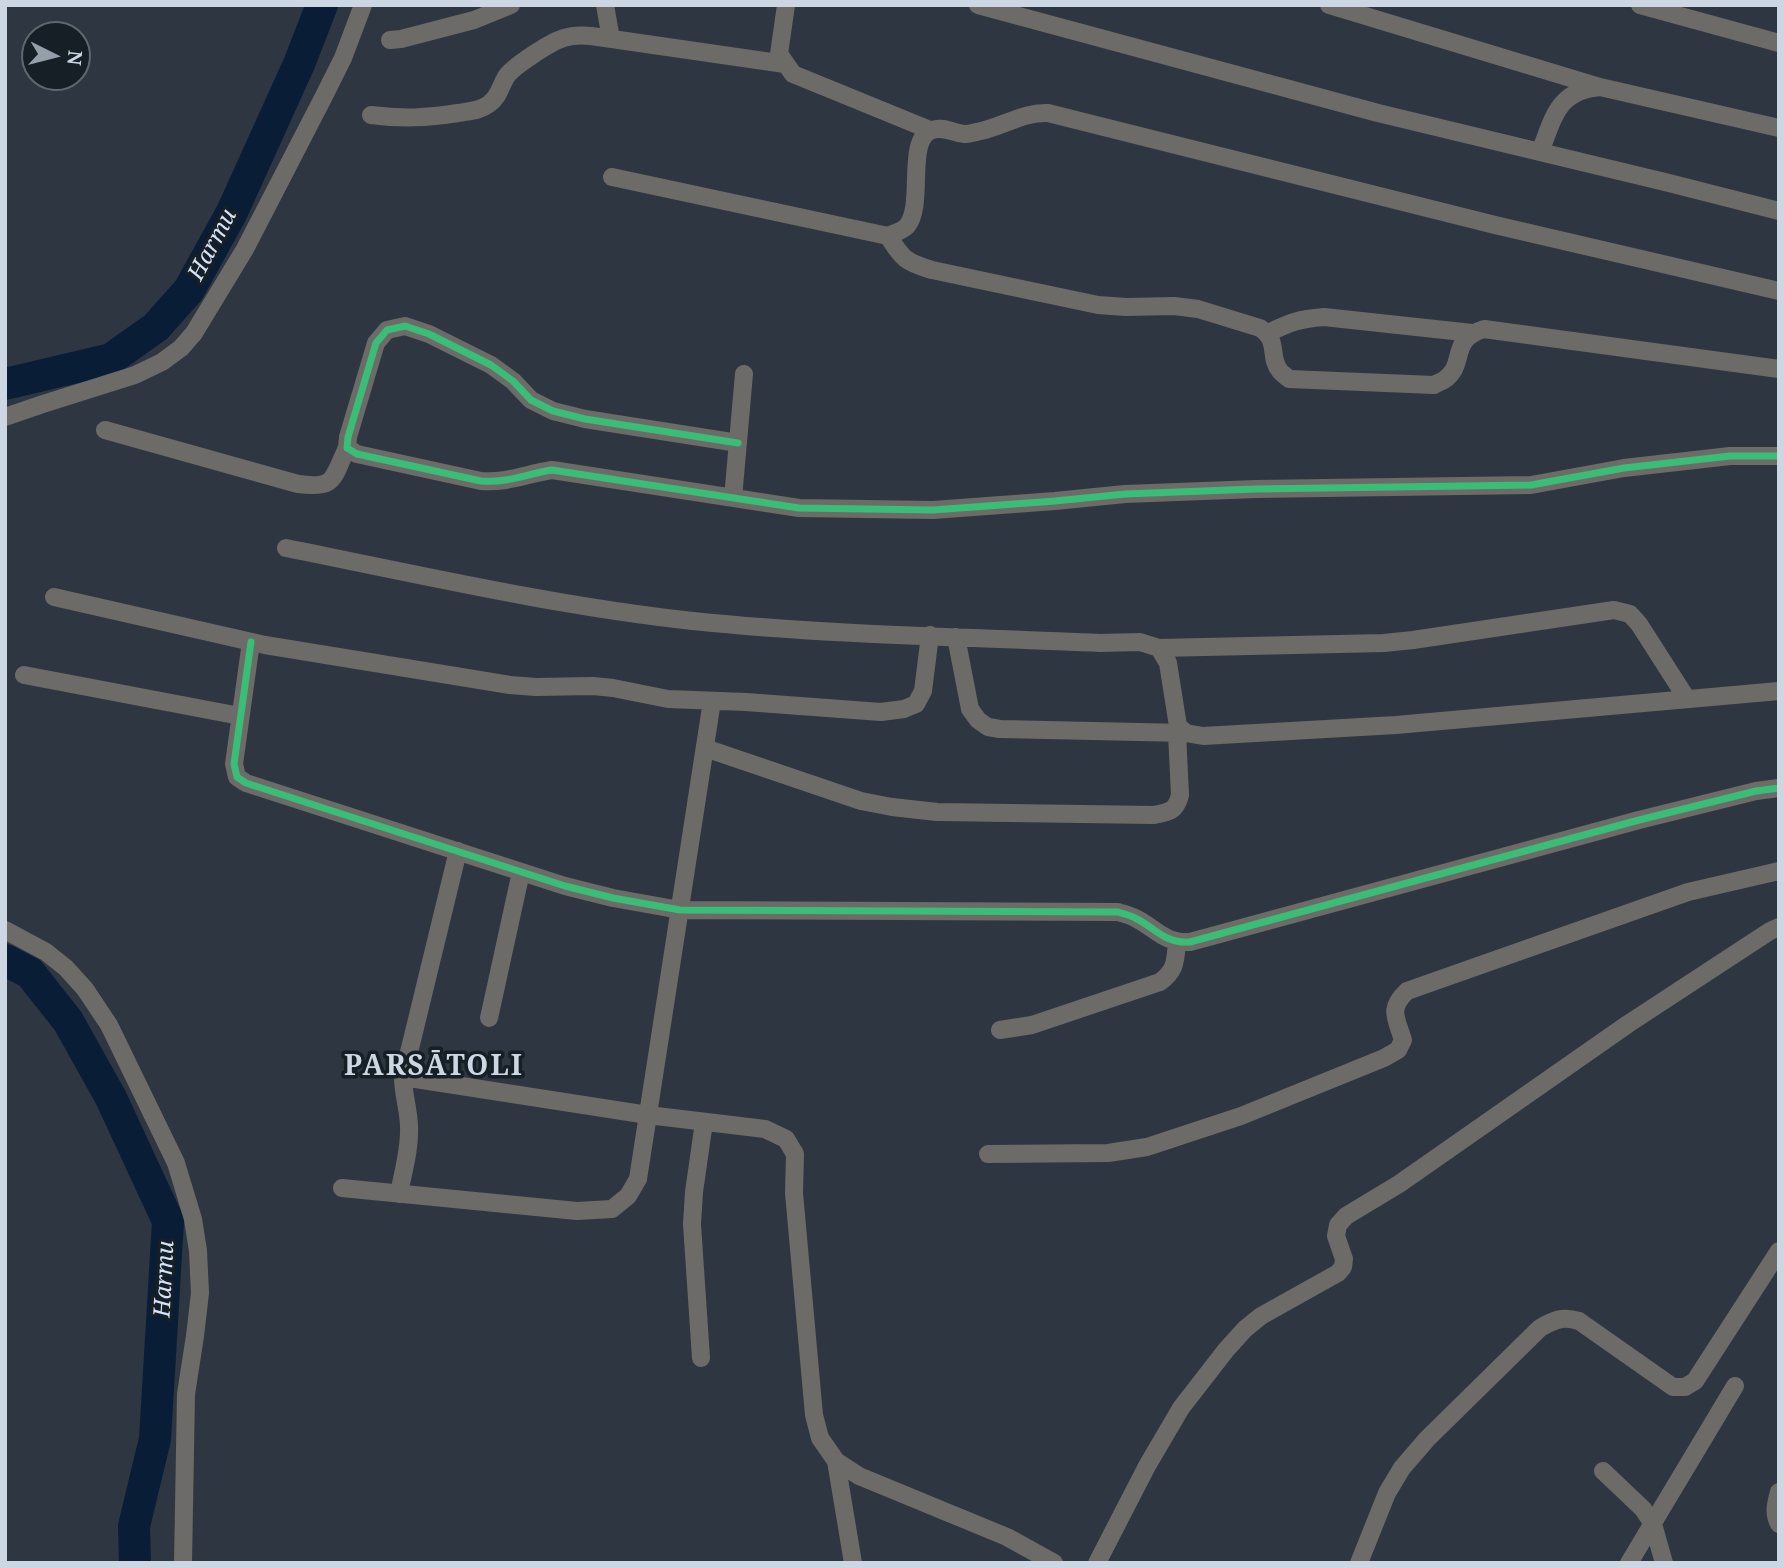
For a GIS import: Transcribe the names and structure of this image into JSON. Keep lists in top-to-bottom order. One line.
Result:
{"districts":["PARSĀTOLI"],"water":["Harmu"],"north":"right"}
